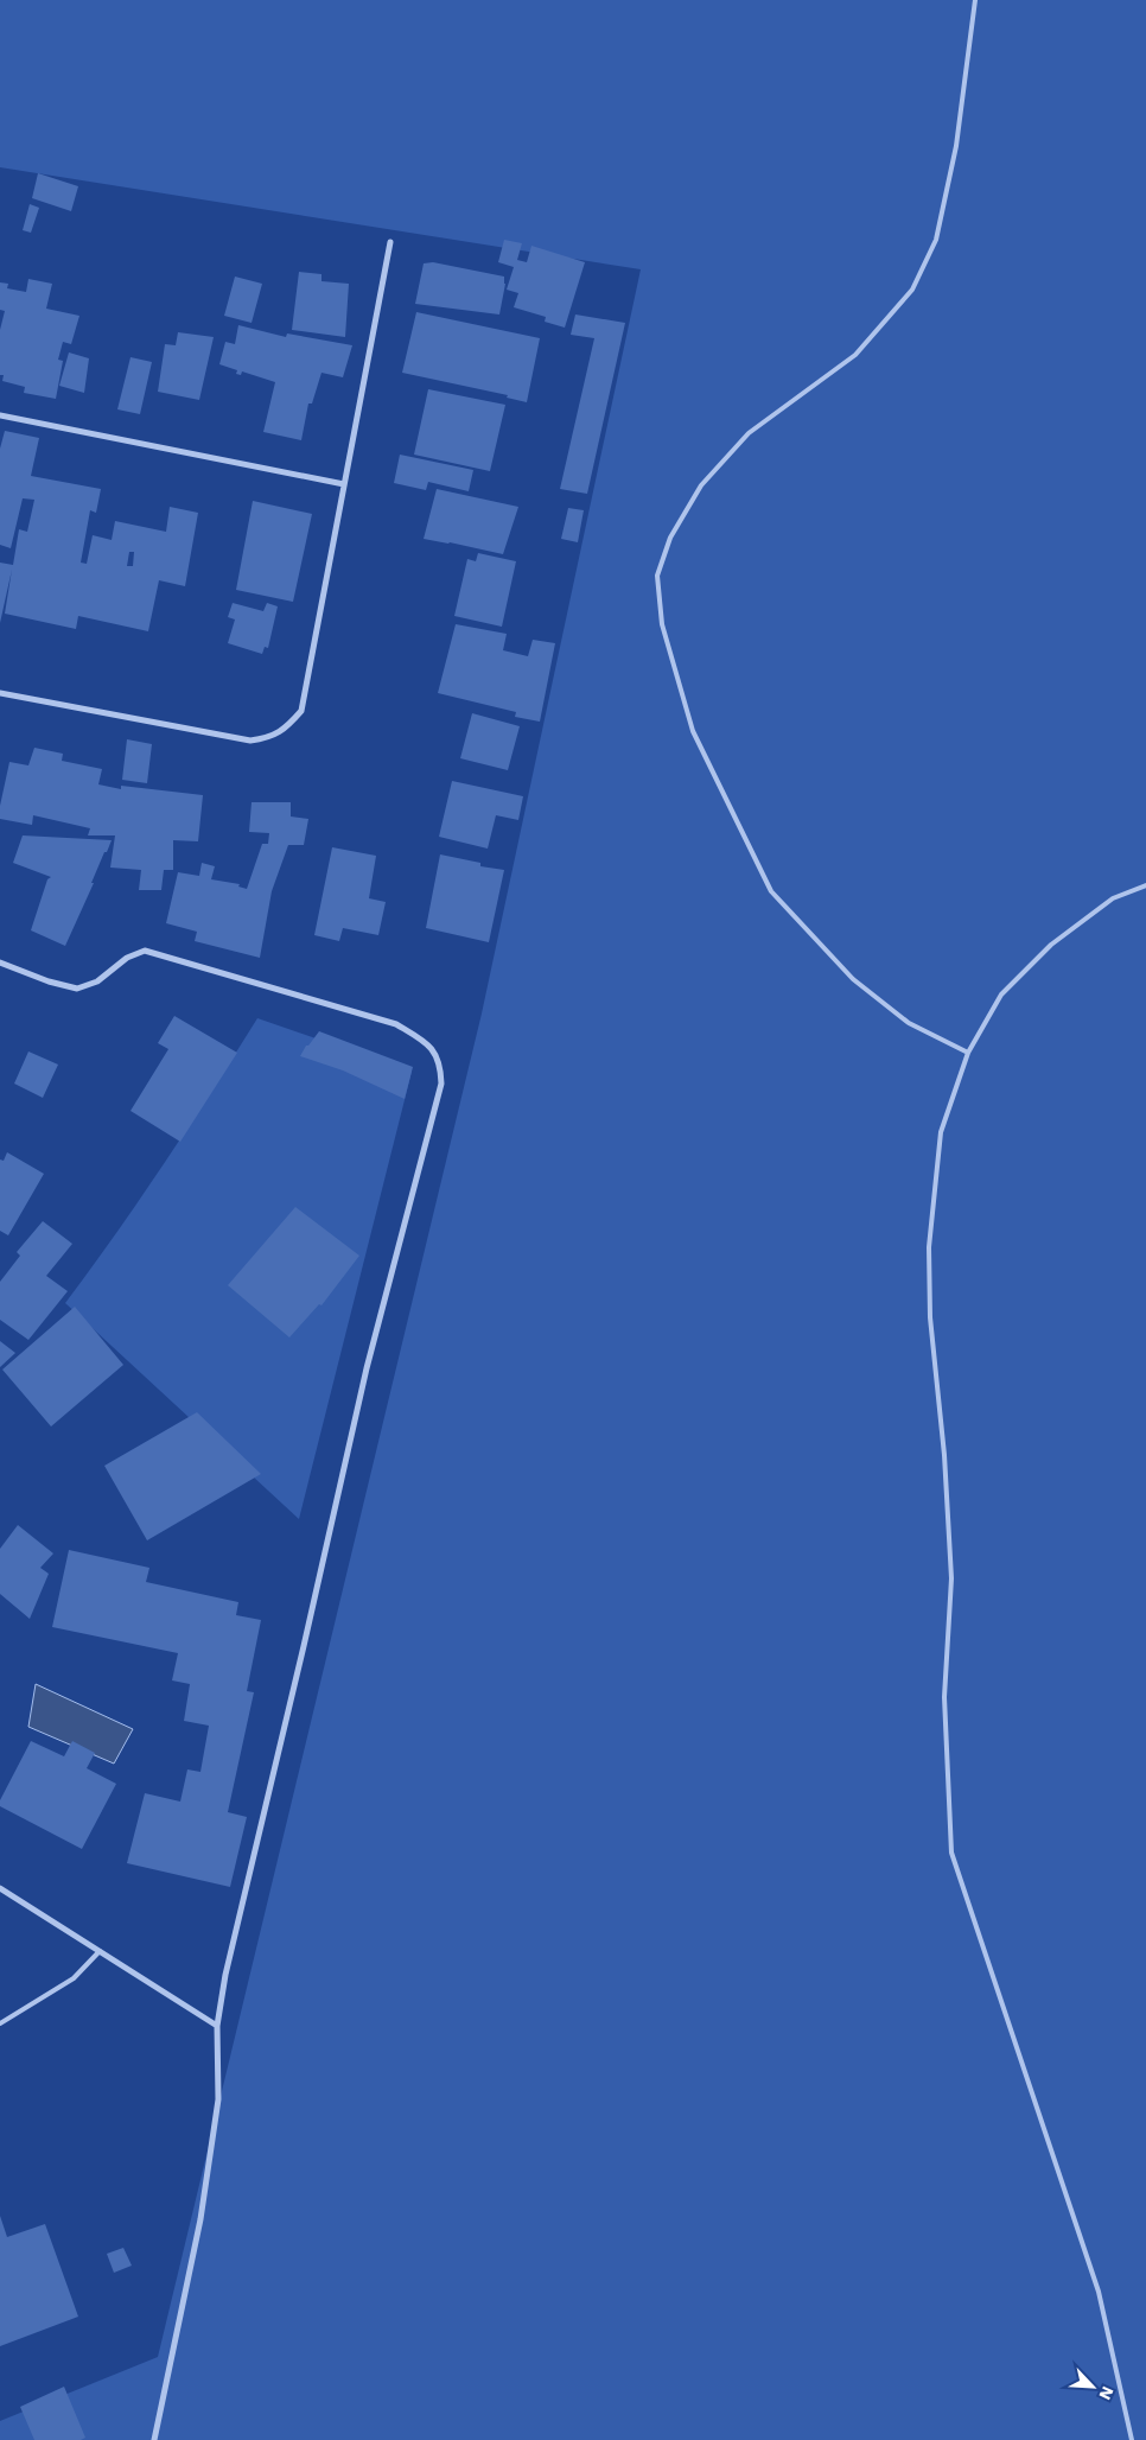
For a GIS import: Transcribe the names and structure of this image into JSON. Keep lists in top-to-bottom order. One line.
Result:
{"north":"bottom right"}
